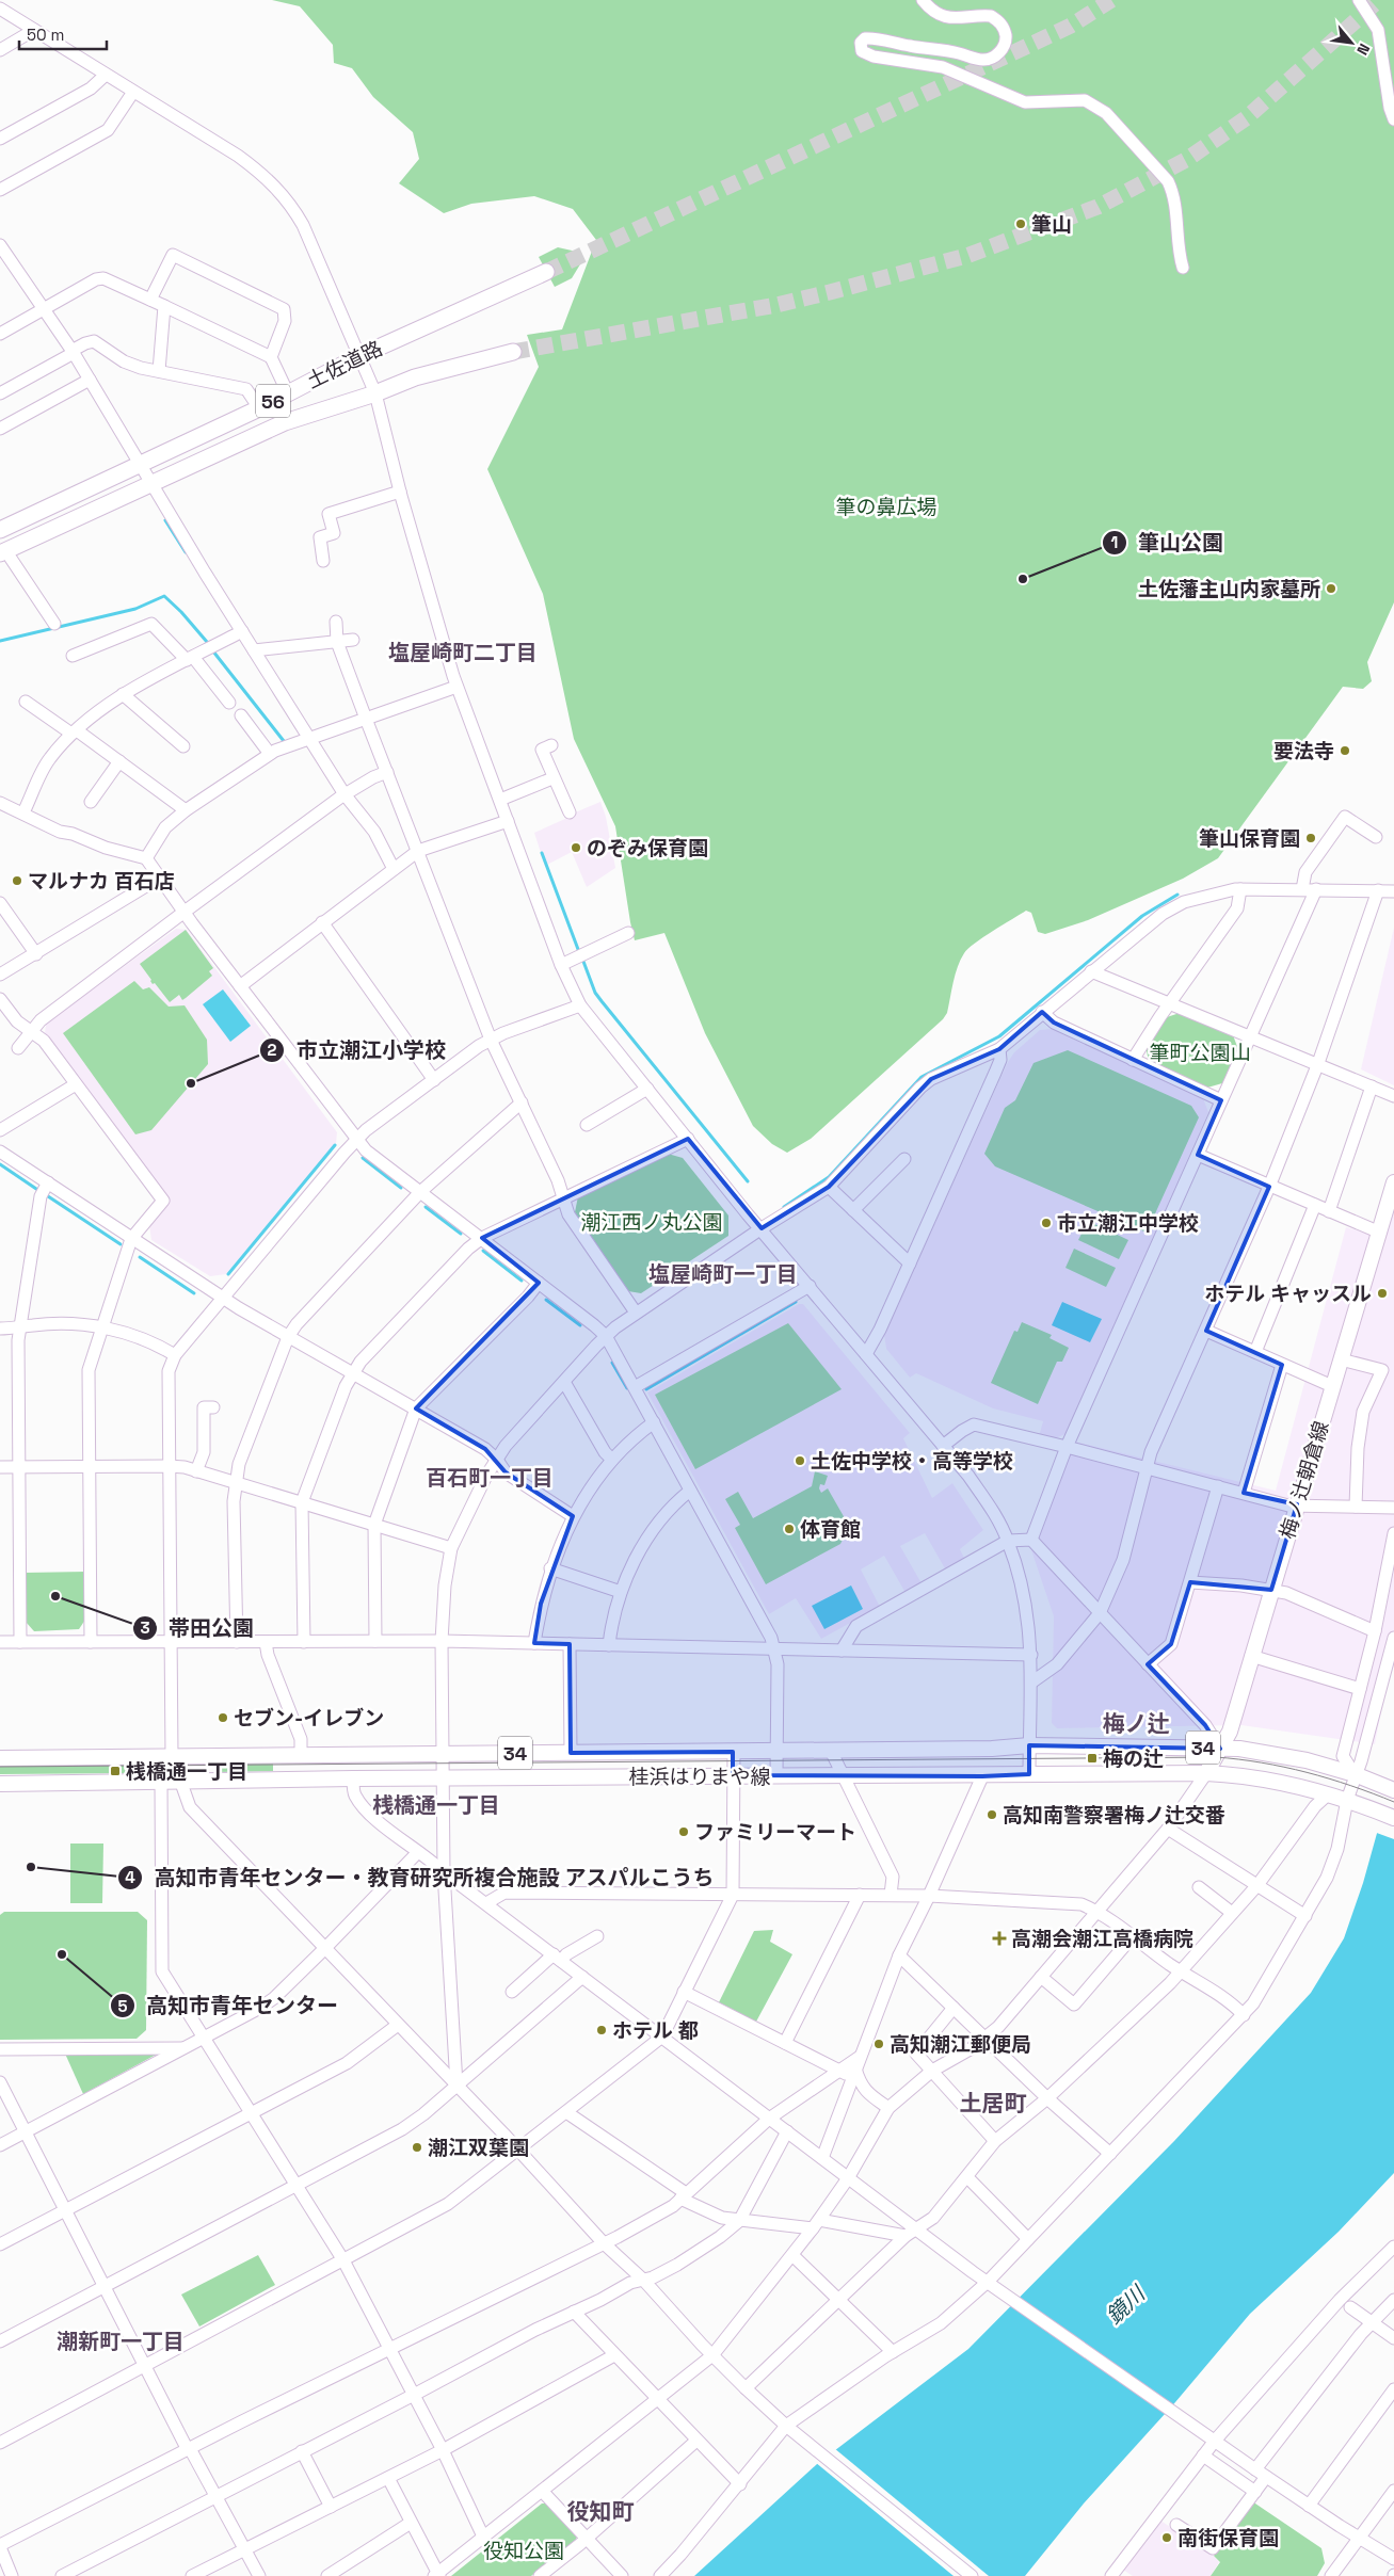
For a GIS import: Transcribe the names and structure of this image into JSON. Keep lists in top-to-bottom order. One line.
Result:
{"streets":{"highway":["土佐道路","56"],"main road":["梅ノ辻朝倉線","34","桂浜はりまや線"]},"crossings":[["梅ノ辻朝倉線","桂浜はりまや線"]],"districts":["塩屋崎町二丁目","塩屋崎町一丁目","百石町一丁目","梅ノ辻","桟橋通一丁目","土居町","潮新町一丁目","役知町"],"water":["鏡川"],"parks":["筆の鼻広場","筆町公園山","潮江西ノ丸公園","役知公園"],"places":{"other":["筆山","筆山公園","土佐藩主山内家墓所","要法寺","筆山保育園","のぞみ保育園","マルナカ 百石店","市立潮江小学校","市立潮江中学校","ホテル キャッスル","土佐中学校・高等学校","体育館","帯田公園","セブン-イレブン","高知南警察署梅ノ辻交番","ファミリーマート","高知市青年センター・教育研究所複合施設 アスパルこうち","高知市青年センター","ホテル 都","高知潮江郵便局","潮江双葉園","南街保育園"],"transit":["梅の辻","桟橋通一丁目"],"health":["高潮会潮江高橋病院"]},"scale_bar":"50 m","north":"bottom right"}
